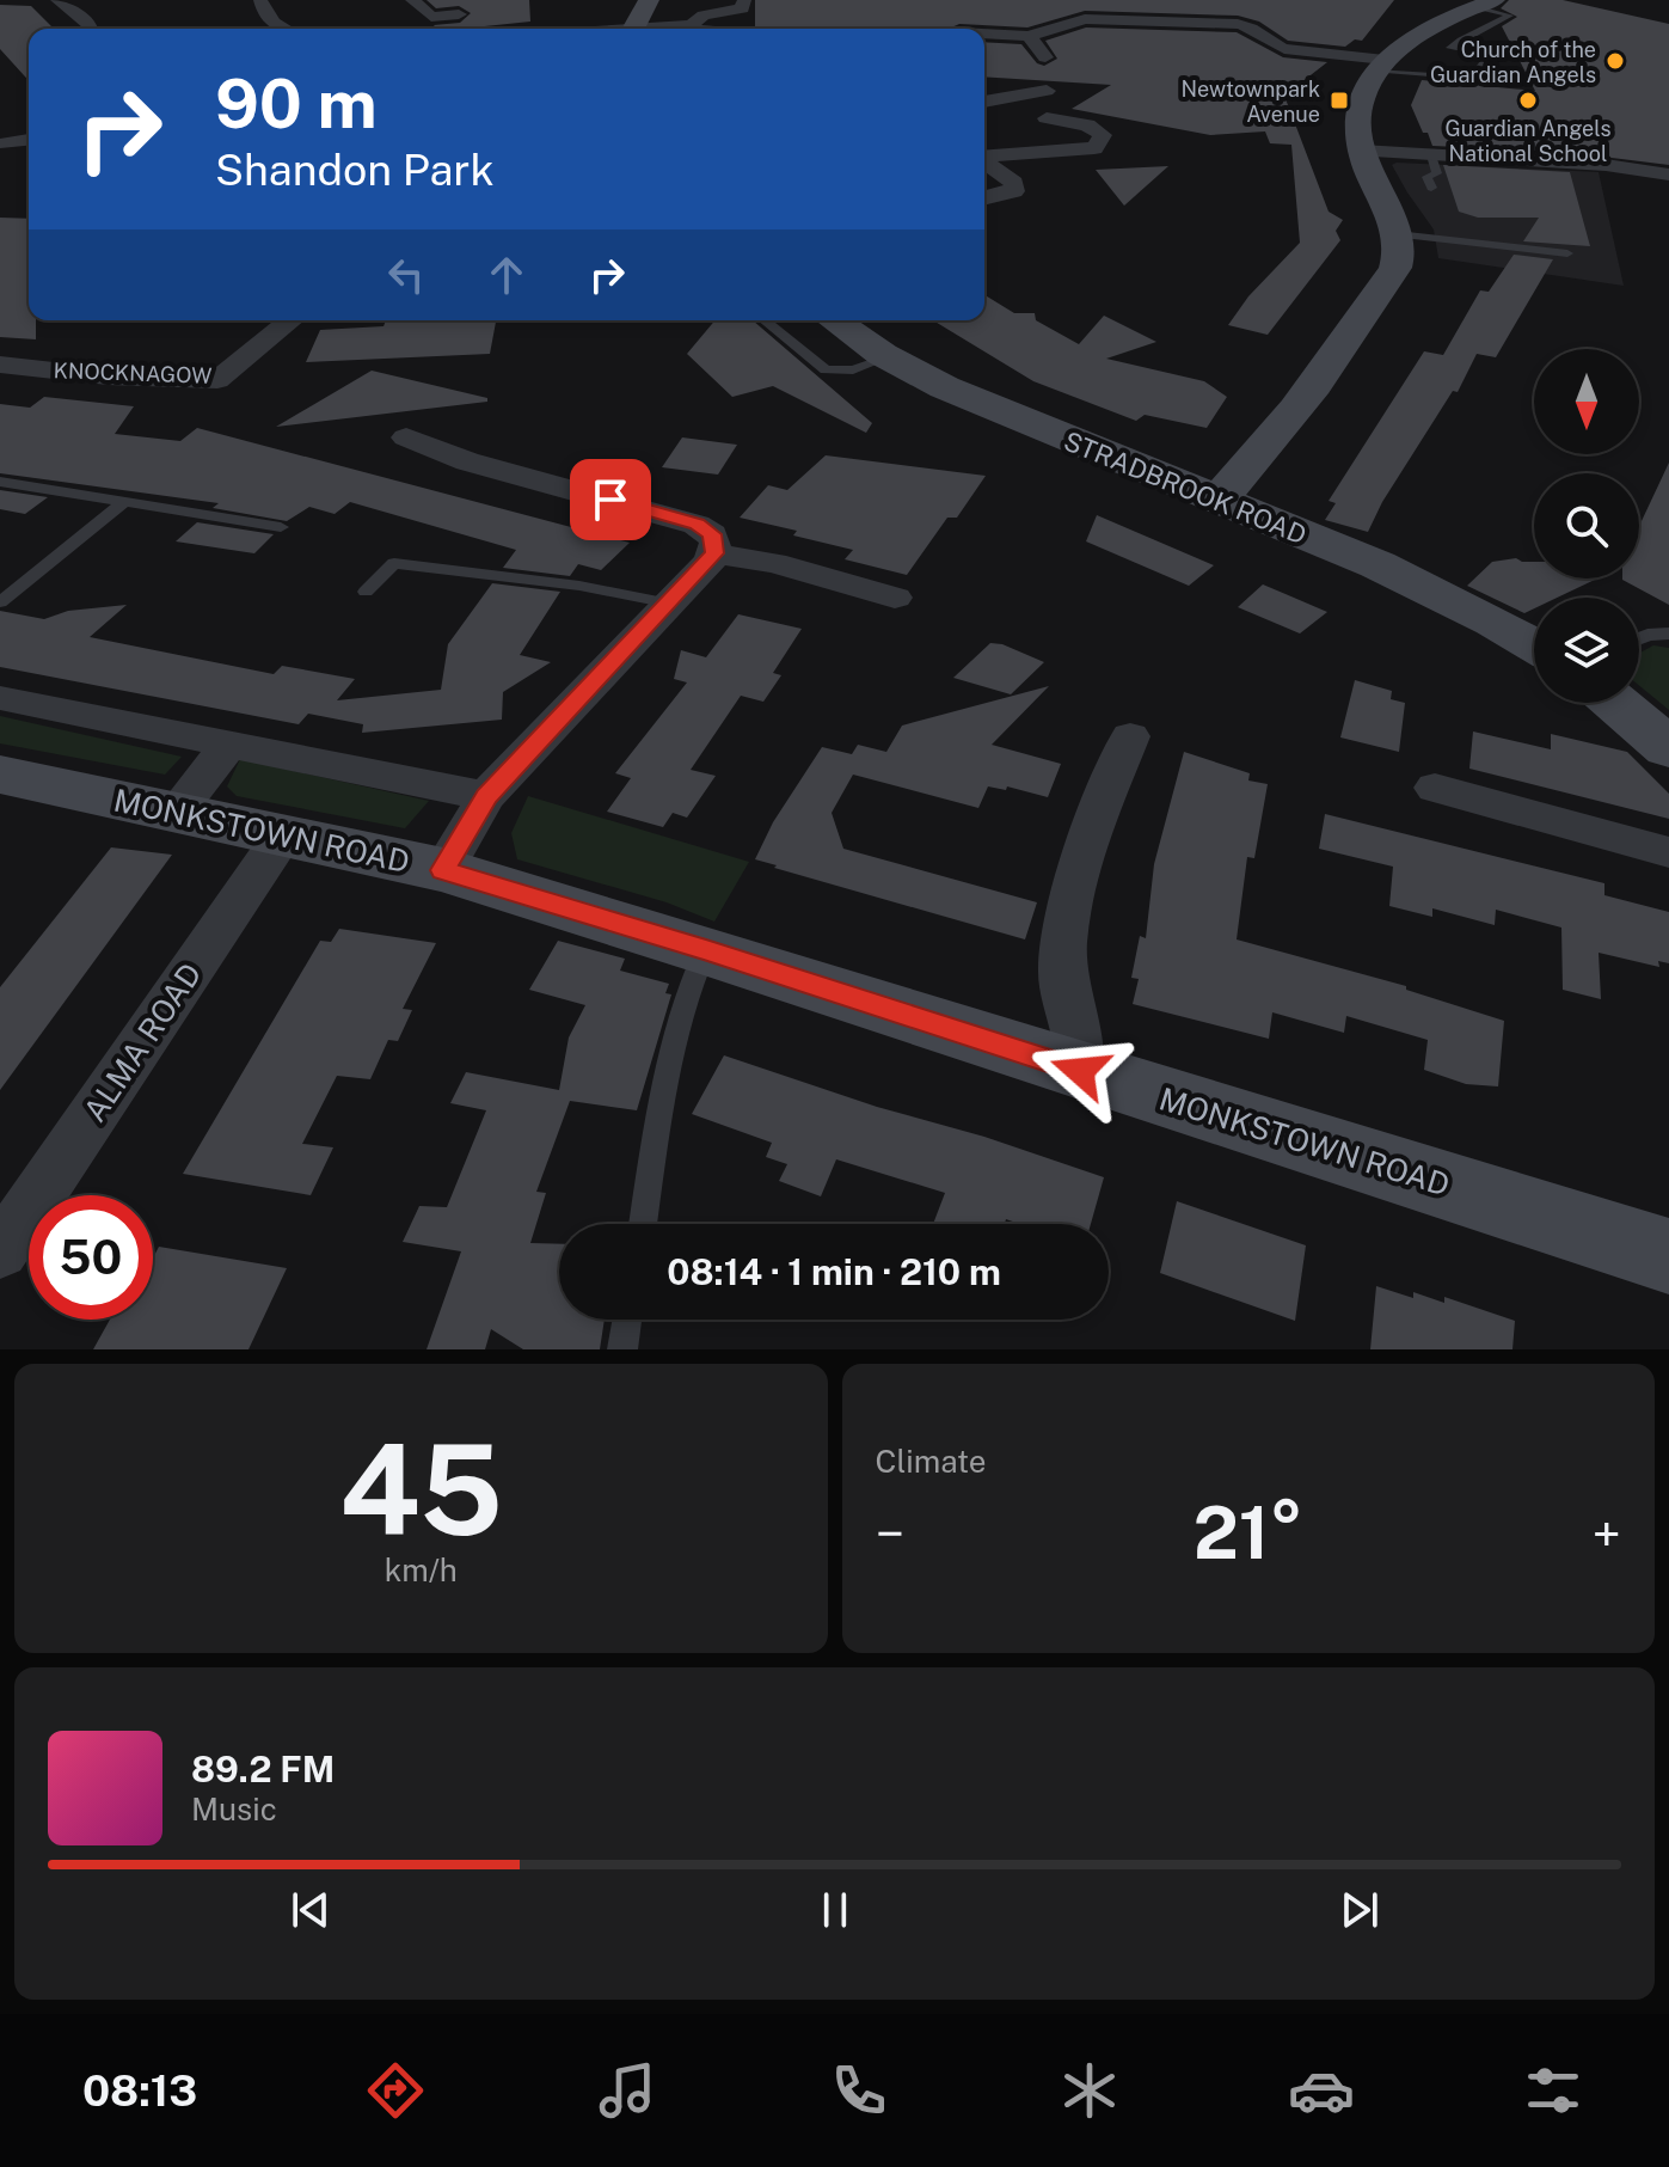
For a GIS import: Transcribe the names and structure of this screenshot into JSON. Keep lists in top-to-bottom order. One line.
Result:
{"streets":{"main road":["STRADBROOK ROAD","MONKSTOWN ROAD"],"street":["KNOCKNAGOW","ALMA ROAD"]},"crossings":[["MONKSTOWN ROAD","ALMA ROAD"]],"places":{"other":["Church of the Guardian Angels","Guardian Angels National School"],"transit":["Newtownpark Avenue"]},"north":"bottom","page":{"turn":["90 m","Shandon Park"],"limit":"50","trip":"08:14 · 1 min · 210 m","tile":[["45","km/h"],"Climate"],"heat":["−","21°","+"],"song":["89.2 FM","Music"],"tabs":"08:13"}}
